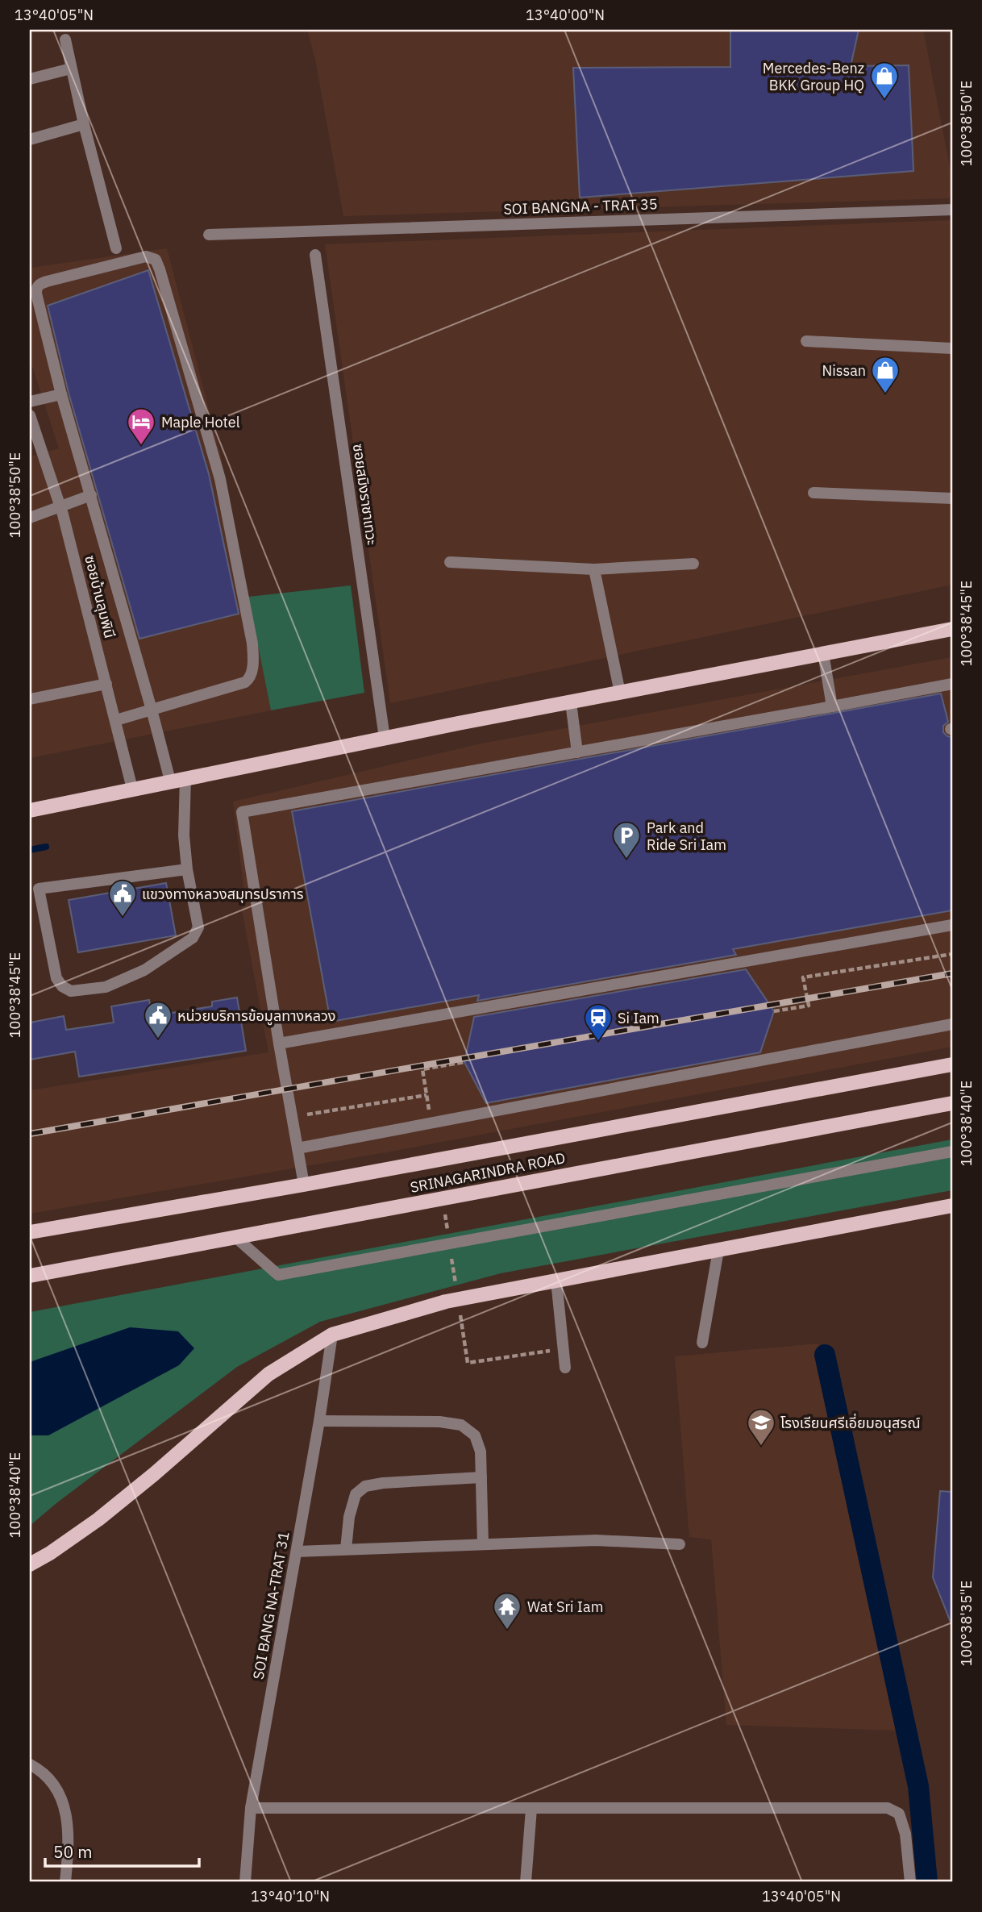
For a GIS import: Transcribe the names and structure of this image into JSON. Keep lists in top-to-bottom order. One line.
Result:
{"streets":{"main road":["SRINAGARINDRA ROAD"],"street":["SOI BANGNA - TRAT 35","ซอยสมิงราชาเทวะ","ซอยบ้านลุมพินี","SOI BANG NA-TRAT 31"]},"places":{"shop":["Mercedes-Benz BKK Group HQ","Nissan"],"hotel":["Maple Hotel"],"parking":["Park and Ride Sri Iam"],"public building":["แขวงทางหลวงสมุทรปราการ","หน่วยบริการข้อมูลทางหลวง"],"station":["Si Iam"],"school or university":["โรงเรียนศรีเอี่ยมอนุสรณ์"],"temple":["Wat Sri Iam"]},"scale_bar":"50 m","coordinates":["13°40'05\"N","13°40'00\"N","100°38'50\"E","100°38'45\"E","100°38'40\"E","100°38'35\"E","13°40'10\"N"]}
